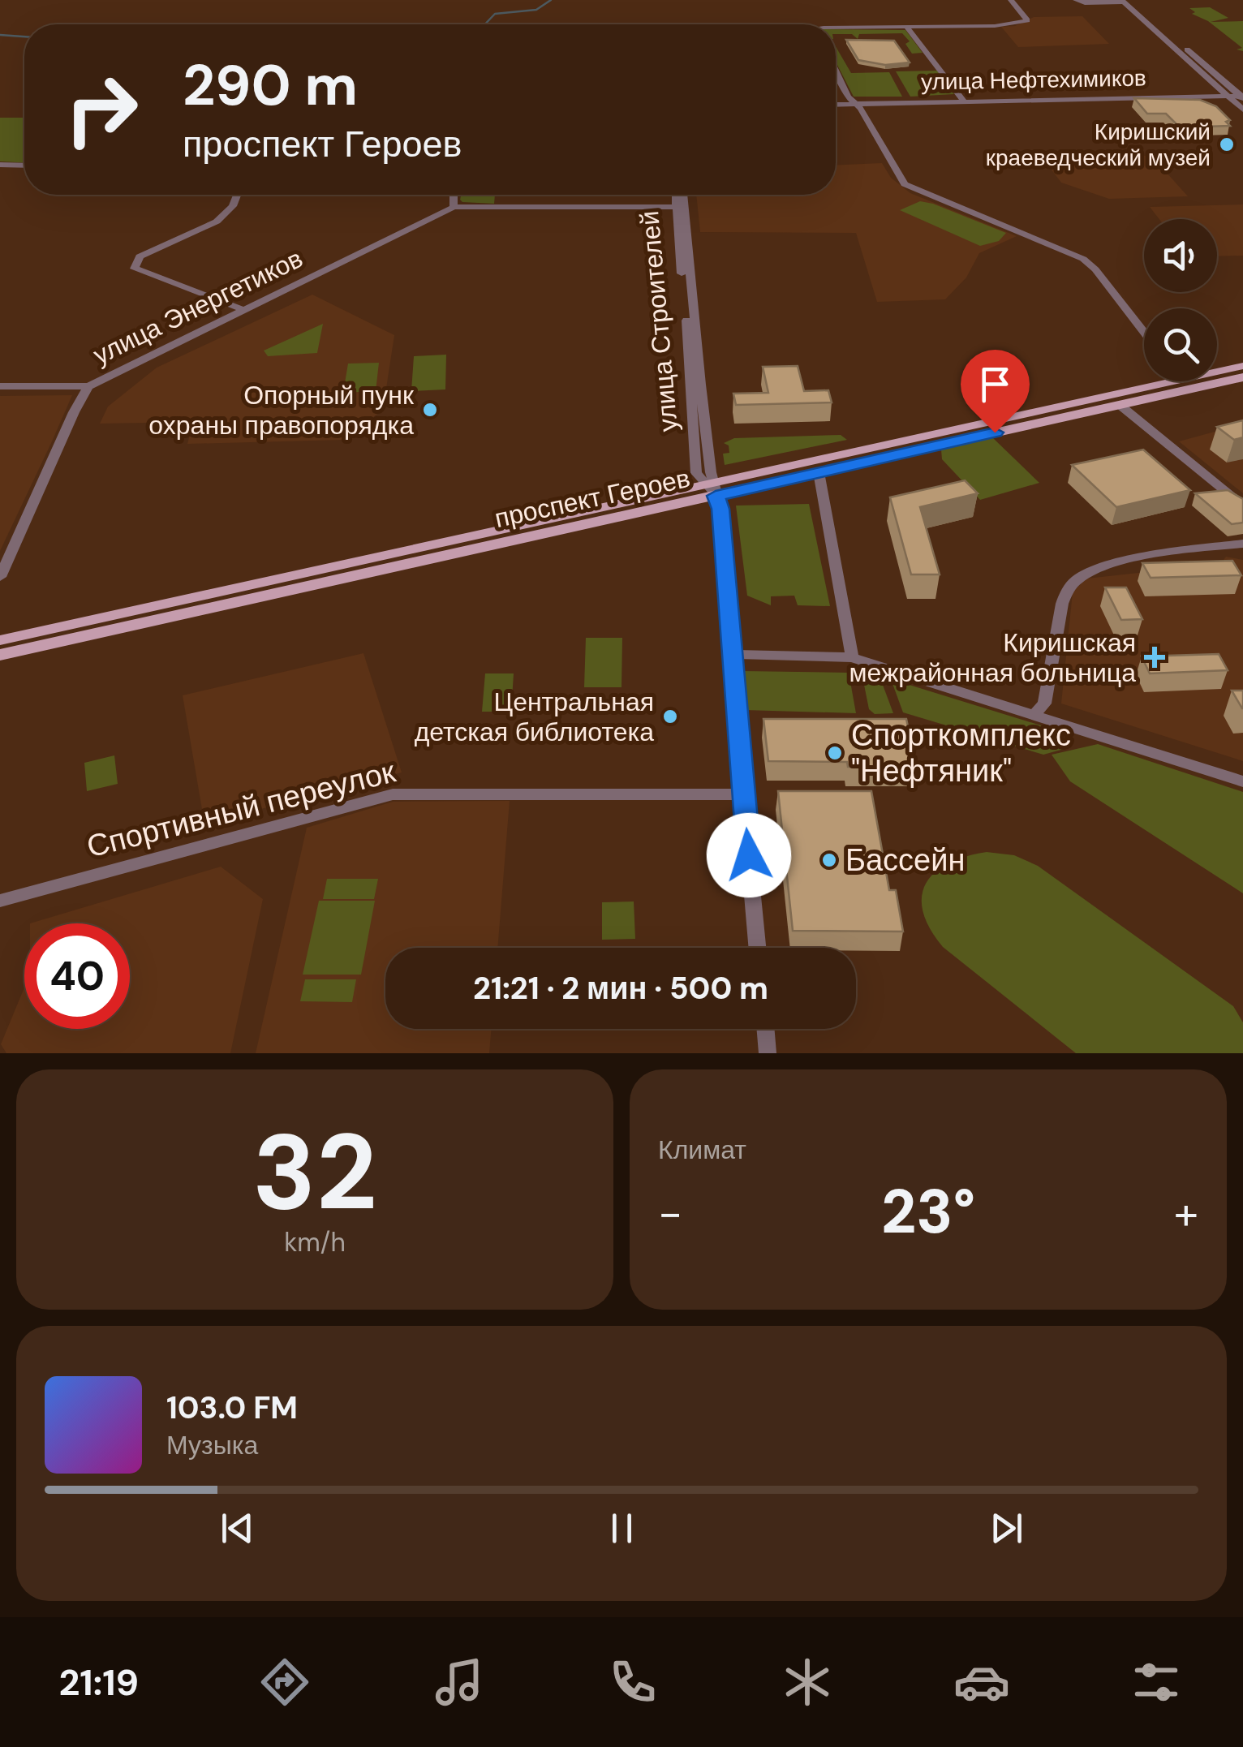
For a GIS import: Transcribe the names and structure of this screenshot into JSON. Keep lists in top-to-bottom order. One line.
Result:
{"streets":{"main road":["проспект Героев"],"street":["улица Нефтехимиков","улица Энергетиков","улица Строителей","Спортивный переулок"]},"crossings":[["улица Строителей","проспект Героев"],["улица Строителей","Спортивный переулок"]],"places":{"other":["Киришский краеведческий музей","Опорный пунк охраны правопорядка","Центральная детская библиотека","Спорткомплекс \"Нефтяник\"","Бассейн"],"health":["Киришская межрайонная больница"]},"page":{"turn":["290 m","проспект Героев"],"limit":"40","trip":"21:21 · 2 мин · 500 m","tile":[["32","km/h"],"Климат"],"heat":["−","23°","+"],"song":["103.0 FM","Музыка"],"tabs":"21:19"}}
